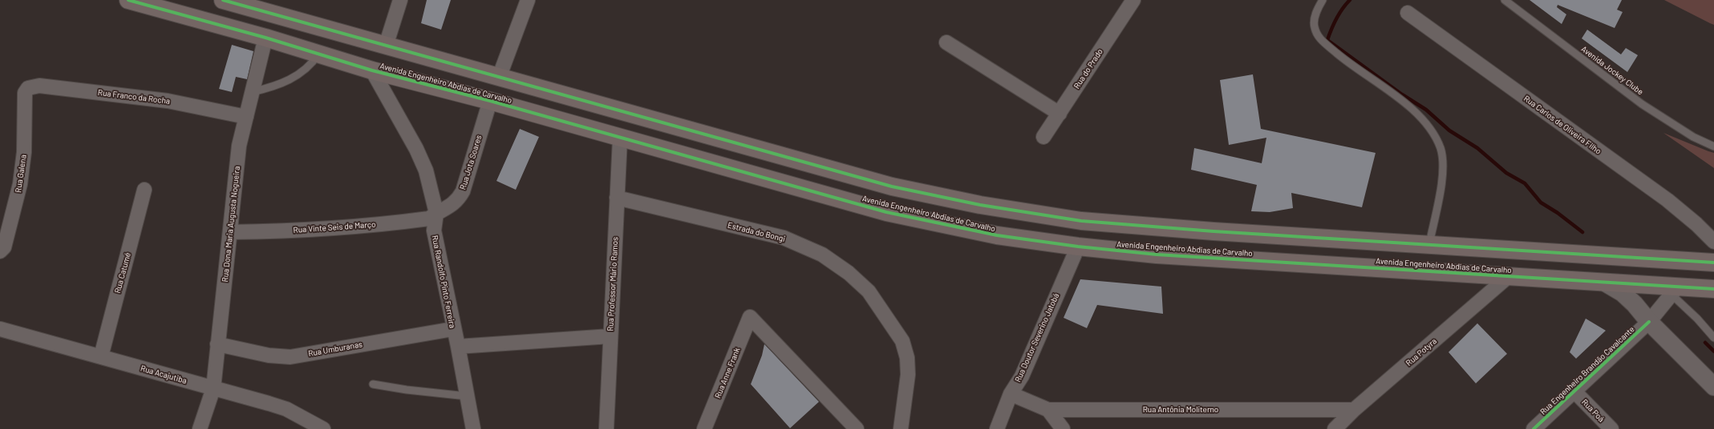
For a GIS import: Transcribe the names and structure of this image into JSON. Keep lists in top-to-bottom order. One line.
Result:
{"streets":{"highway":["Avenida Engenheiro Abdias de Carvalho"],"street":["Rua do Prado","Rua Franco da Rocha","Rua Carlos de Oliveira Filho","Rua Jota Soares","Rua Galena","Rua Dona Maria Augusta Nogueira","Rua Vinte Seis de Março","Estrada do Bongi","Rua Catumé","Rua Randolfo Pinto Ferreira","Rua Professor Mário Ramos","Rua Doutor Severino Jatobá","Rua Umburanas","Rua Potyra","Rua Engenheiro Brandão Cavalcante","Rua Anne Frank","Rua Acajutiba","Rua Antônia Moliterno","Rua Poá"],"lane":["Avenida Jockey Clube"]},"crossings":[["Avenida Engenheiro Abdias de Carvalho","Rua Jota Soares"],["Avenida Engenheiro Abdias de Carvalho","Rua Dona Maria Augusta Nogueira"],["Avenida Engenheiro Abdias de Carvalho","Rua Randolfo Pinto Ferreira"],["Avenida Engenheiro Abdias de Carvalho","Rua Professor Mário Ramos"],["Avenida Engenheiro Abdias de Carvalho","Rua Doutor Severino Jatobá"],["Avenida Engenheiro Abdias de Carvalho","Rua Potyra"],["Avenida Engenheiro Abdias de Carvalho","Rua Engenheiro Brandão Cavalcante"],["Rua Franco da Rocha","Rua Galena"],["Rua Franco da Rocha","Rua Dona Maria Augusta Nogueira"],["Rua Jota Soares","Rua Vinte Seis de Março"],["Rua Jota Soares","Rua Randolfo Pinto Ferreira"],["Rua Dona Maria Augusta Nogueira","Rua Vinte Seis de Março"],["Rua Dona Maria Augusta Nogueira","Rua Umburanas"],["Rua Dona Maria Augusta Nogueira","Rua Acajutiba"],["Rua Vinte Seis de Março","Rua Randolfo Pinto Ferreira"],["Estrada do Bongi","Rua Professor Mário Ramos"],["Rua Catumé","Rua Acajutiba"],["Rua Randolfo Pinto Ferreira","Rua Umburanas"],["Rua Doutor Severino Jatobá","Rua Antônia Moliterno"],["Rua Potyra","Rua Antônia Moliterno"],["Rua Engenheiro Brandão Cavalcante","Rua Poá"]]}
